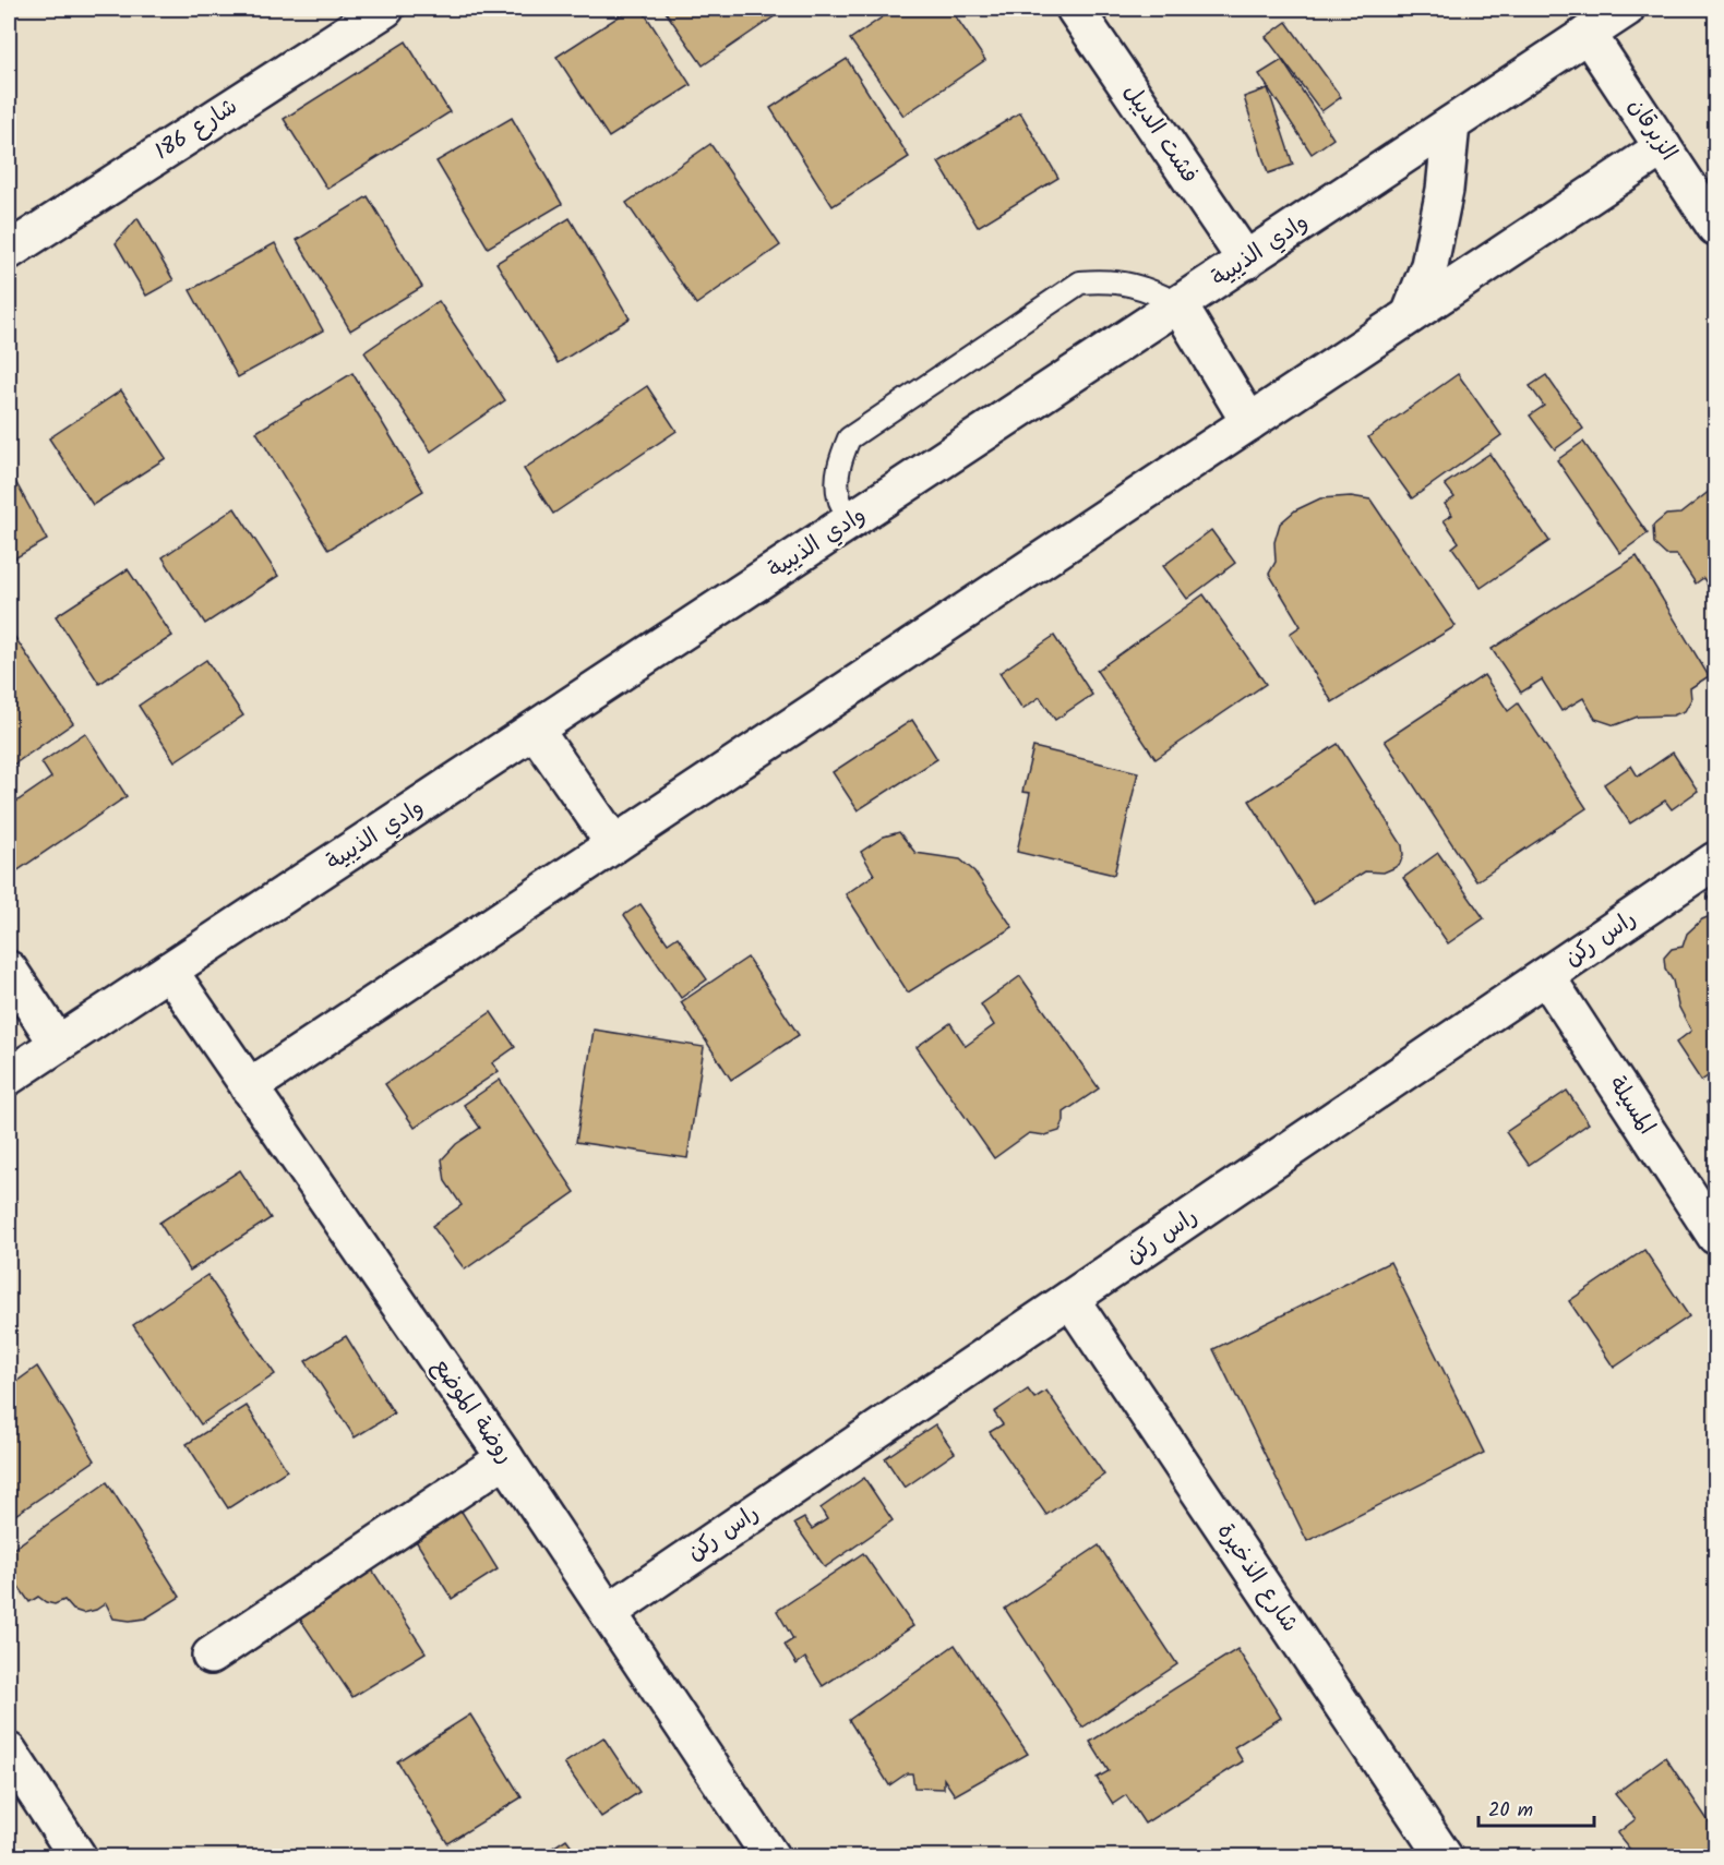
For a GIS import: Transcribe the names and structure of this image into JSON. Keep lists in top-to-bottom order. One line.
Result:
{"streets":{"street":["شارع 186","الزبرقان","فشت الديبل","وادي الذيبية","راس ركن","المسيلة","روضة الموضع","شارع الذخيرة"]},"crossings":[["الزبرقان","وادي الذيبية"],["فشت الديبل","وادي الذيبية"],["وادي الذيبية","روضة الموضع"],["راس ركن","المسيلة"],["راس ركن","روضة الموضع"],["راس ركن","شارع الذخيرة"]],"scale_bar":"20 m"}
